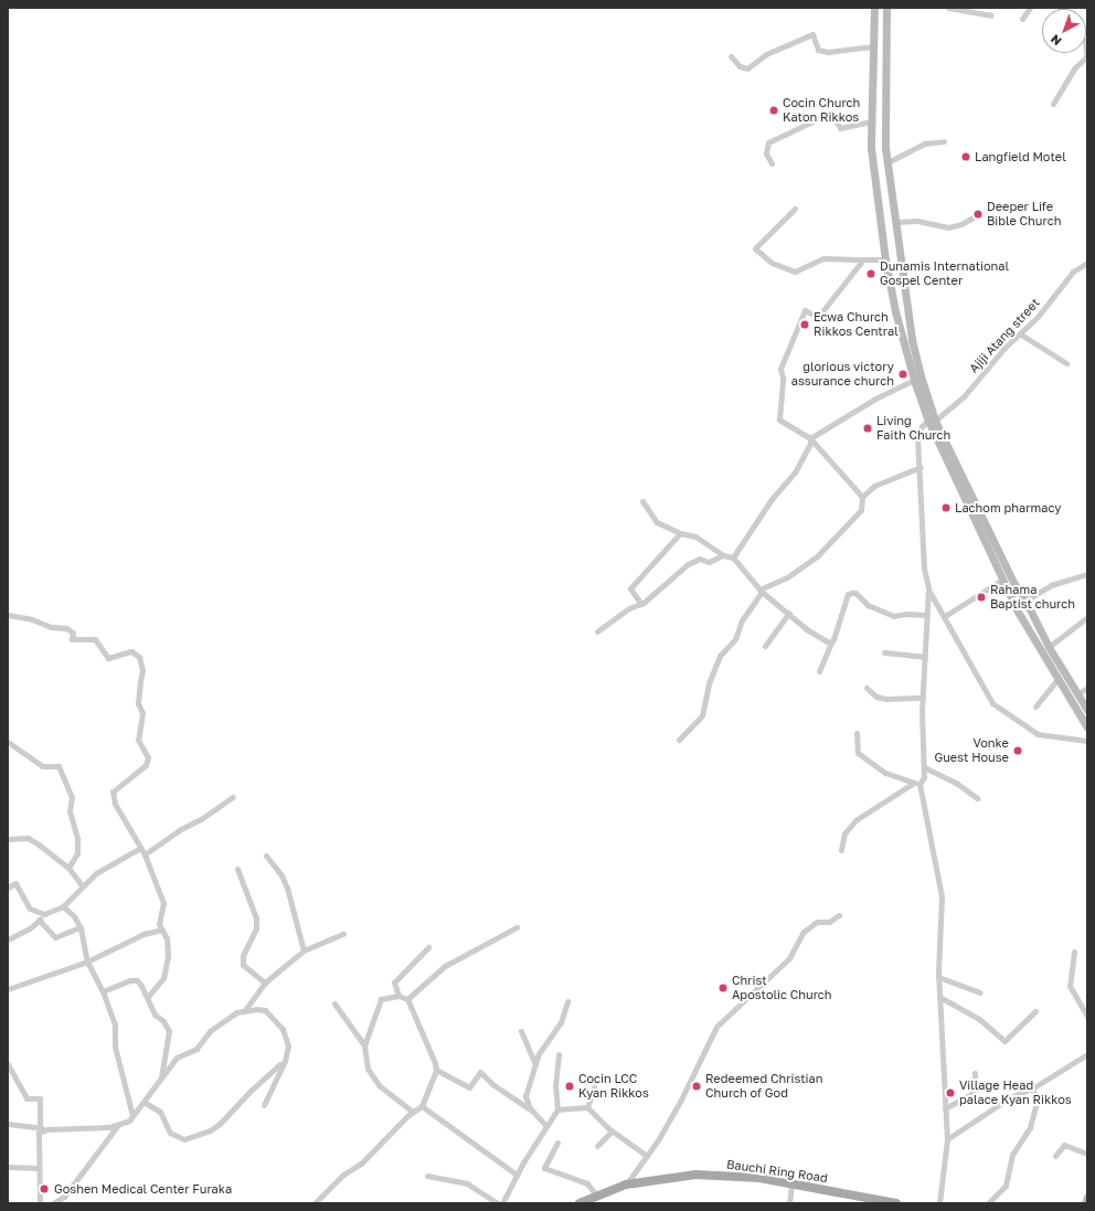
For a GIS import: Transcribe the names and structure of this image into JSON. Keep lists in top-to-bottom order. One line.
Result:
{"streets":{"main road":["Bauchi Ring Road"],"street":["Ajiji Atang street"]},"places":["Cocin Church Katon Rikkos","Langfield Motel","Deeper Life Bible Church","Dunamis International Gospel Center","Ecwa Church Rikkos Central","glorious victory assurance church","Living Faith Church","Lachom pharmacy","Rahama Baptist church","Vonke Guest House","Christ Apostolic Church","Cocin LCC Kyan Rikkos","Redeemed Christian Church of God","Village Head palace Kyan Rikkos","Goshen Medical Center Furaka"],"north":"bottom left"}
